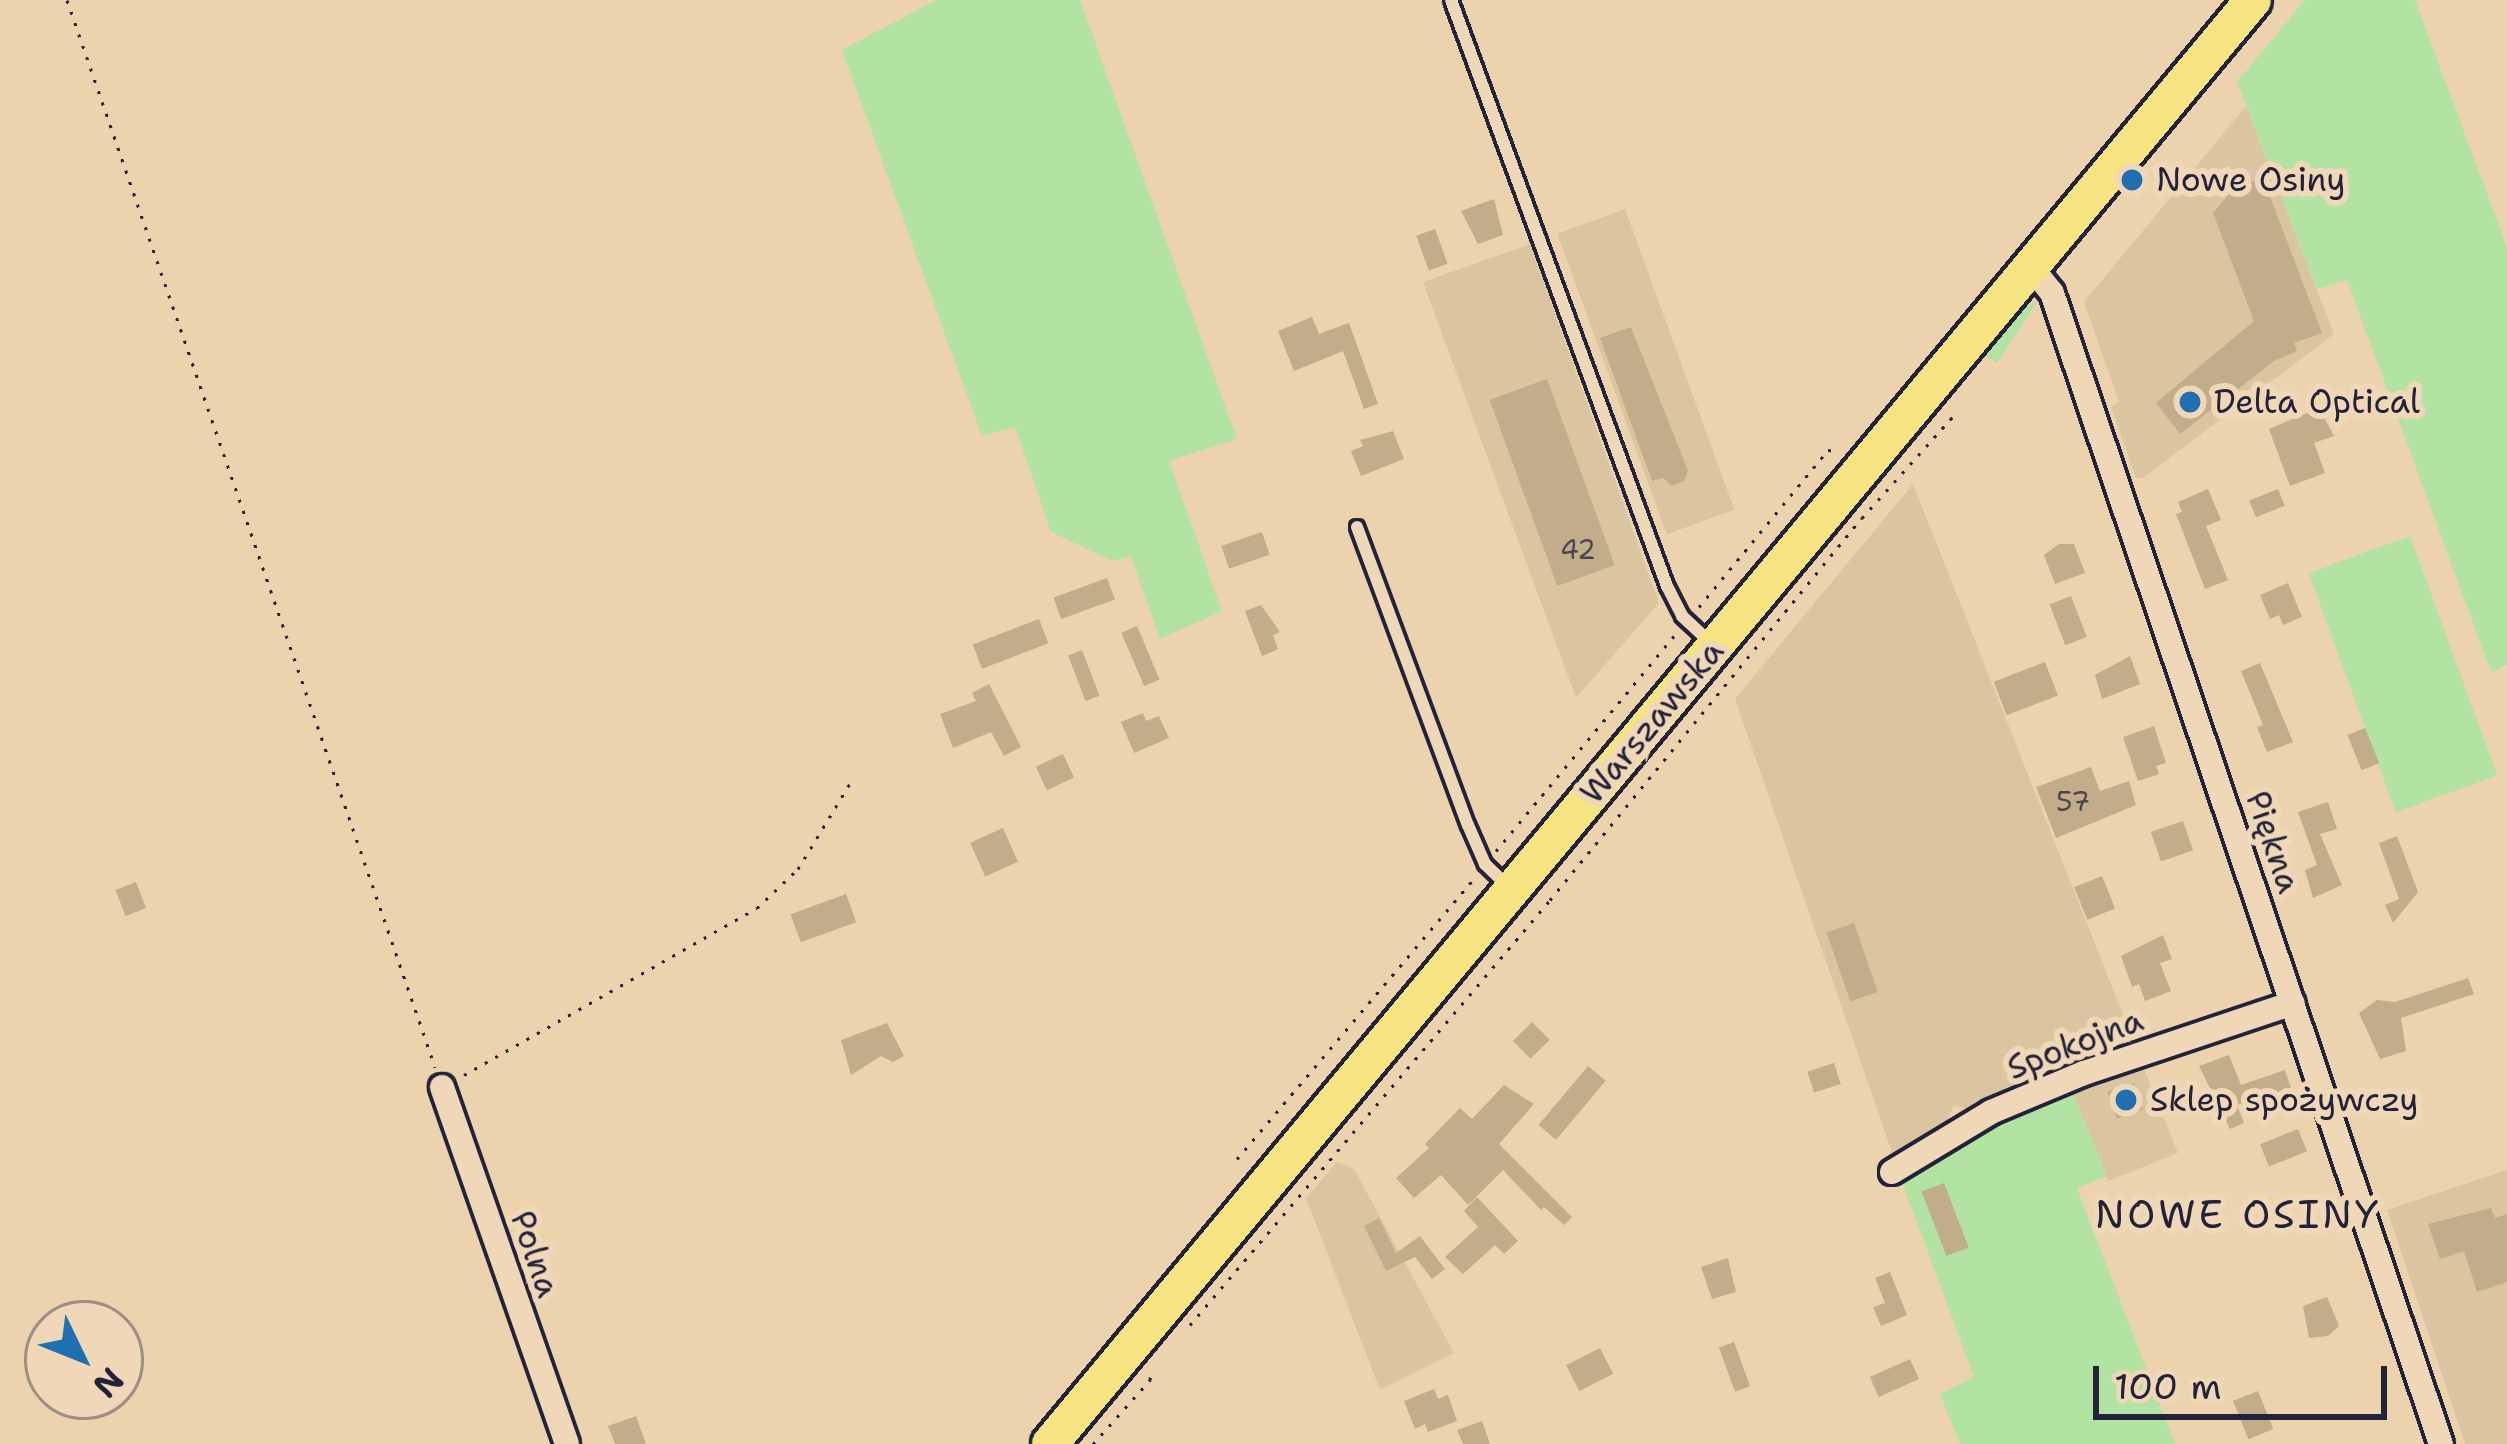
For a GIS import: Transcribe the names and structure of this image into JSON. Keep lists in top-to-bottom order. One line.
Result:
{"streets":{"main road":["Warszawska"],"street":["Piękna","Spokojna","Polna"]},"crossings":[["Warszawska","Piękna"],["Piękna","Spokojna"]],"districts":["NOWE OSINY"],"places":["Nowe Osiny","Delta Optical","Sklep spożywczy"],"house_numbers":["42","57"],"scale_bar":"100 m","north":"bottom right"}
